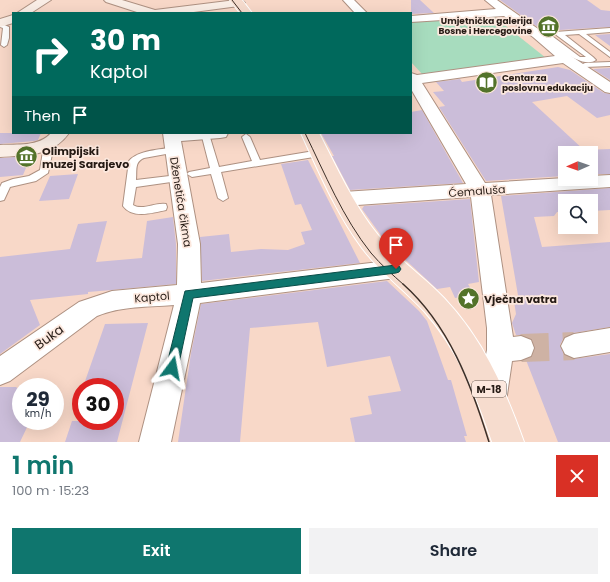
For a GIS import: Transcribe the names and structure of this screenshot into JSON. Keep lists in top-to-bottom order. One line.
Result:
{"streets":{"main road":["M-18"],"street":["Ćemaluša","Dženetića čikma","Kaptol","Buka"]},"crossings":[["Ćemaluša","M-18"],["Dženetića čikma","Kaptol"],["Kaptol","Buka"],["Kaptol","M-18"]],"places":{"museum":["Umjetnička galerija Bosne i Hercegovine","Olimpijski muzej Sarajevo"],"library":["Centar za poslovnu edukaciju"],"place":["Vječna vatra"]},"north":"left","page":{"turn":["30 m","Kaptol"],"then":"Then","speed":"29 km/h","limit":"30","heading":["1 min","100 m · 15:23"],"buttons":["Exit","Share"]}}
